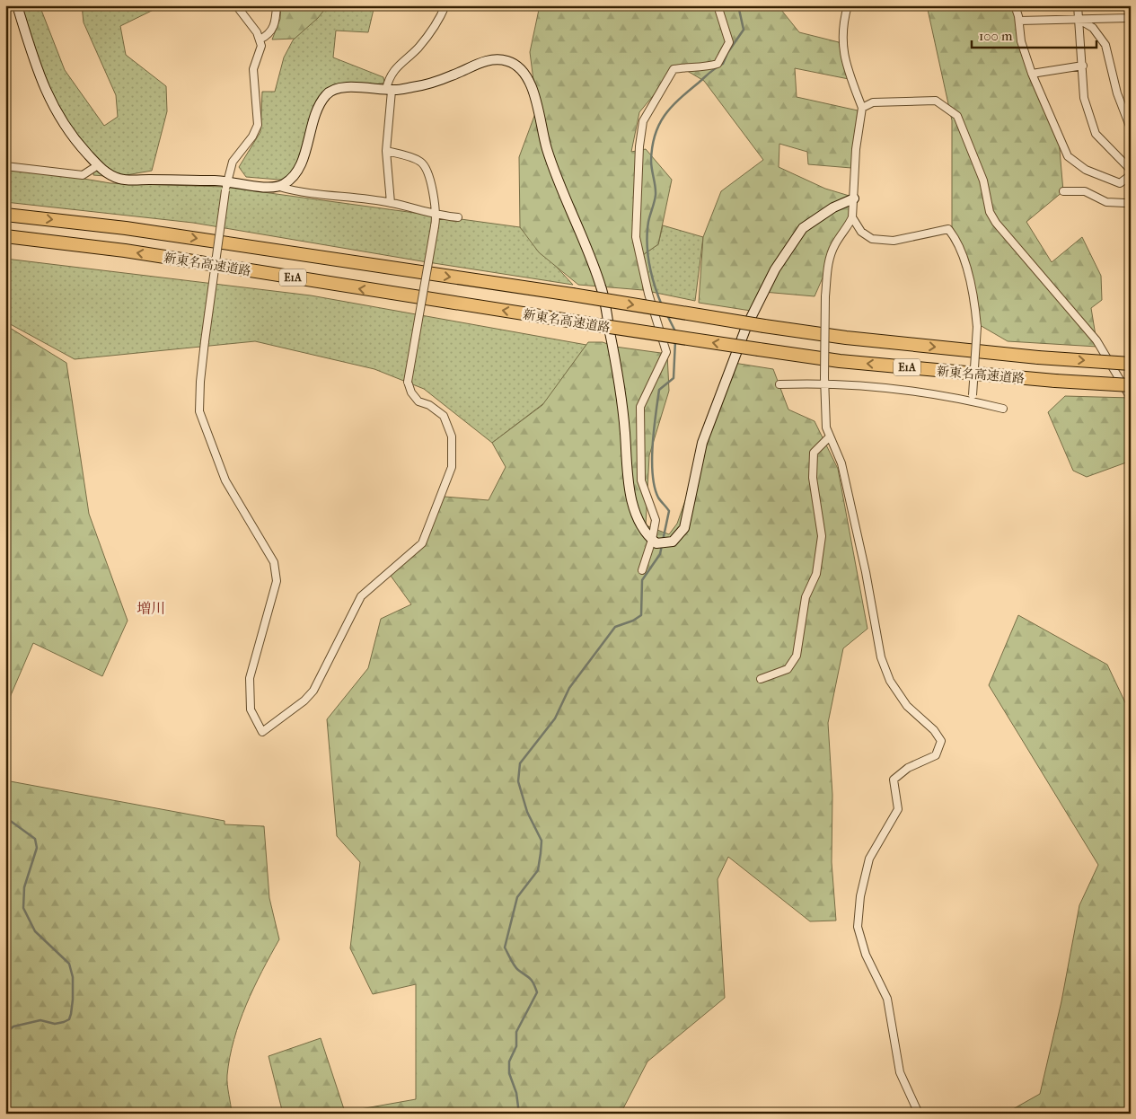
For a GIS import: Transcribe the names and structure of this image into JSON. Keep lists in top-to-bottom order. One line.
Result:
{"streets":{"highway":["新東名高速道路","E1A"]},"districts":["増川"],"scale_bar":"100 m"}
